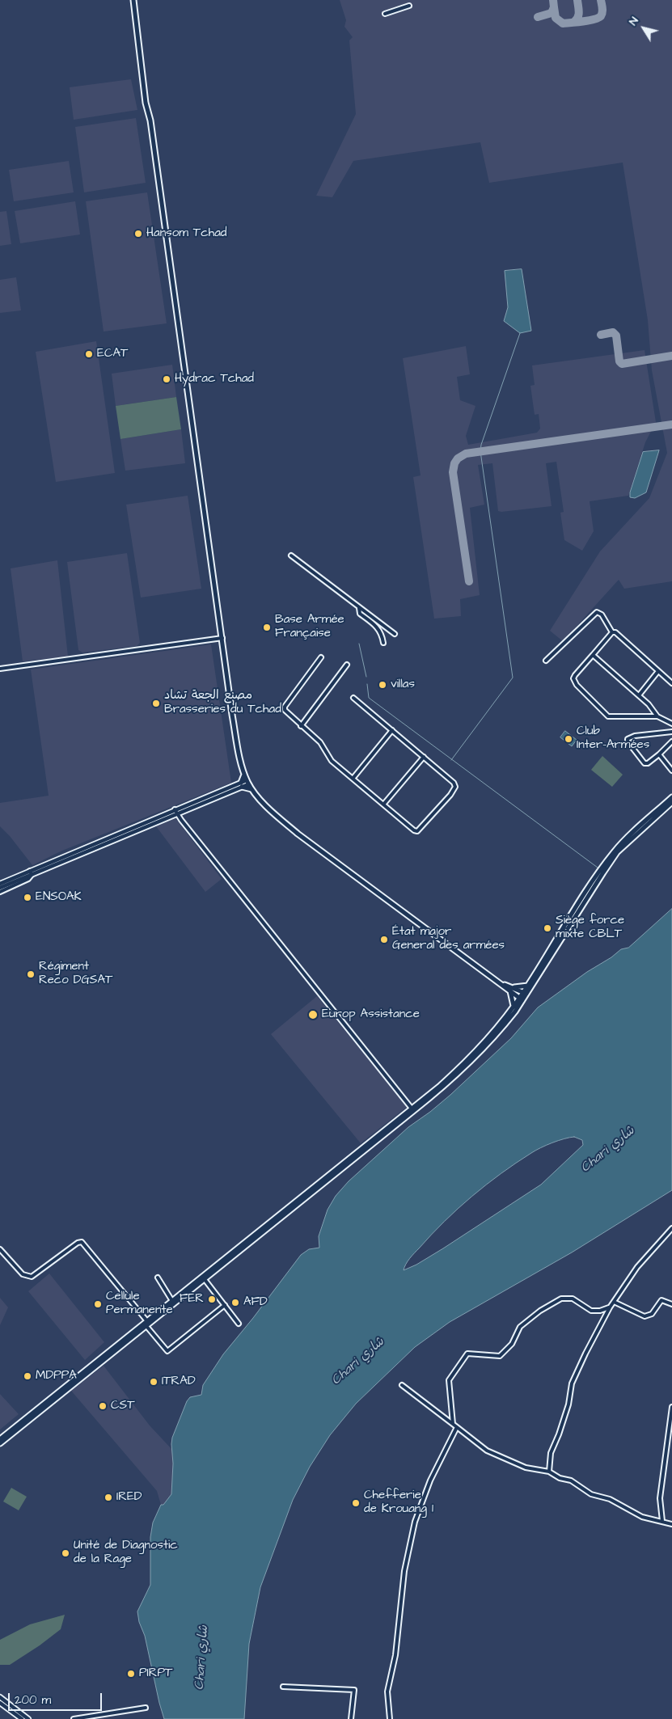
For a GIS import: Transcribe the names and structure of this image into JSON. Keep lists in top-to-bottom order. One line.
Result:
{"water":["Chari شاري"],"places":["Hansom Tchad","ECAT","Hydrac Tchad","Base Armée Française","villas","مصنع الجعة تشاد Brasseries du Tchad","Club Inter-Armées","ENSOAK","Siège force mixte CBLT","État major General des armées","Régiment Reco DGSAT","Europ Assistance","FER","AFD","Cellule Permanente","MDPPA","ITRAD","CST","IRED","Chefferie de Krouang 1","Unité de Diagnostic de la Rage","PIRPT"],"scale_bar":"200 m","north":"top left"}
